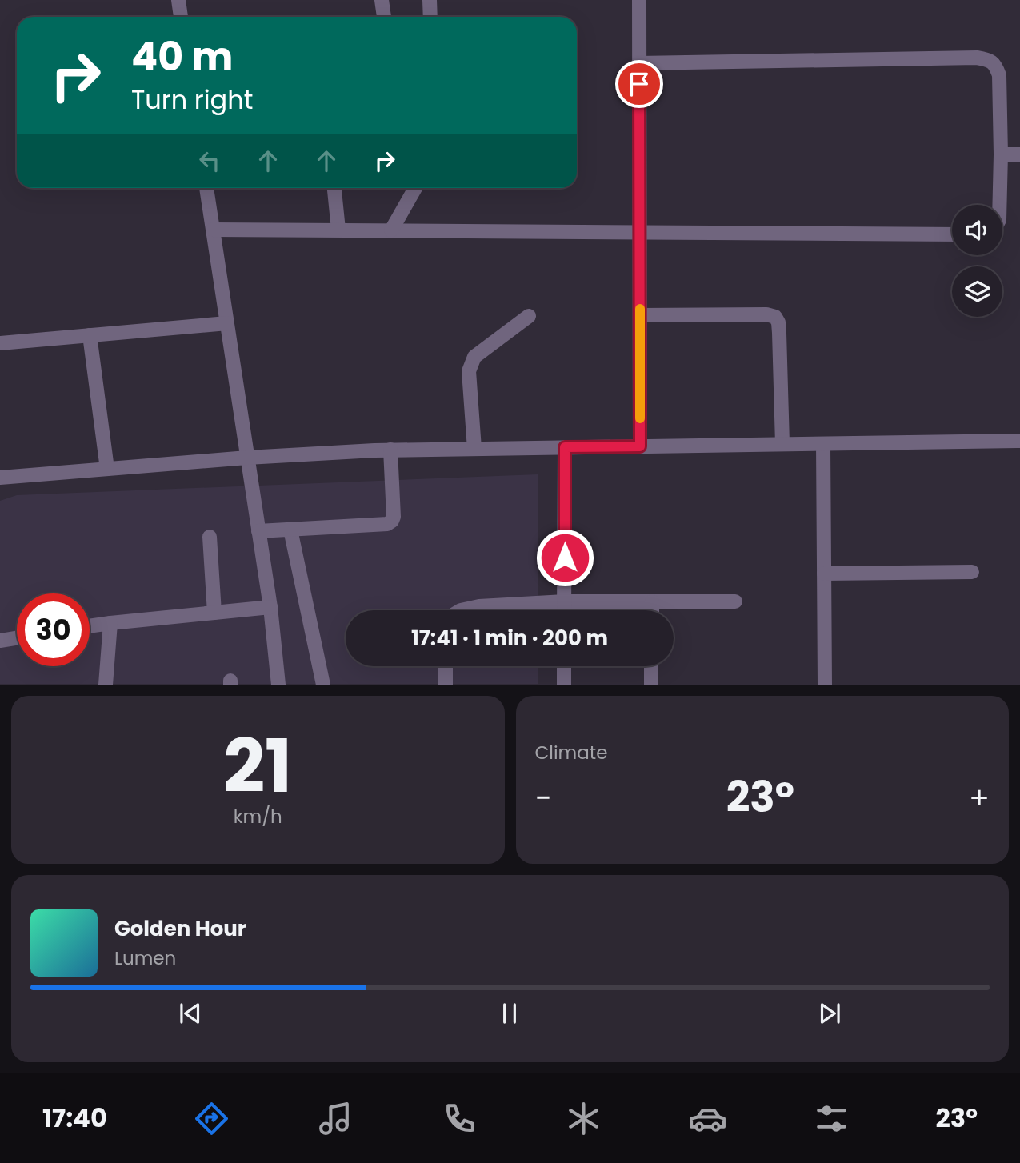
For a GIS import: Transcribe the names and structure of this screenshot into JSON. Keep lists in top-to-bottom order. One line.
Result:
{"page":{"turn":["40 m","Turn right"],"limit":"30","trip":"17:41 · 1 min · 200 m","tile":[["21","km/h"],"Climate"],"heat":["−","23°","+"],"song":["Golden Hour","Lumen"],"tabs":["17:40","23°"]}}
